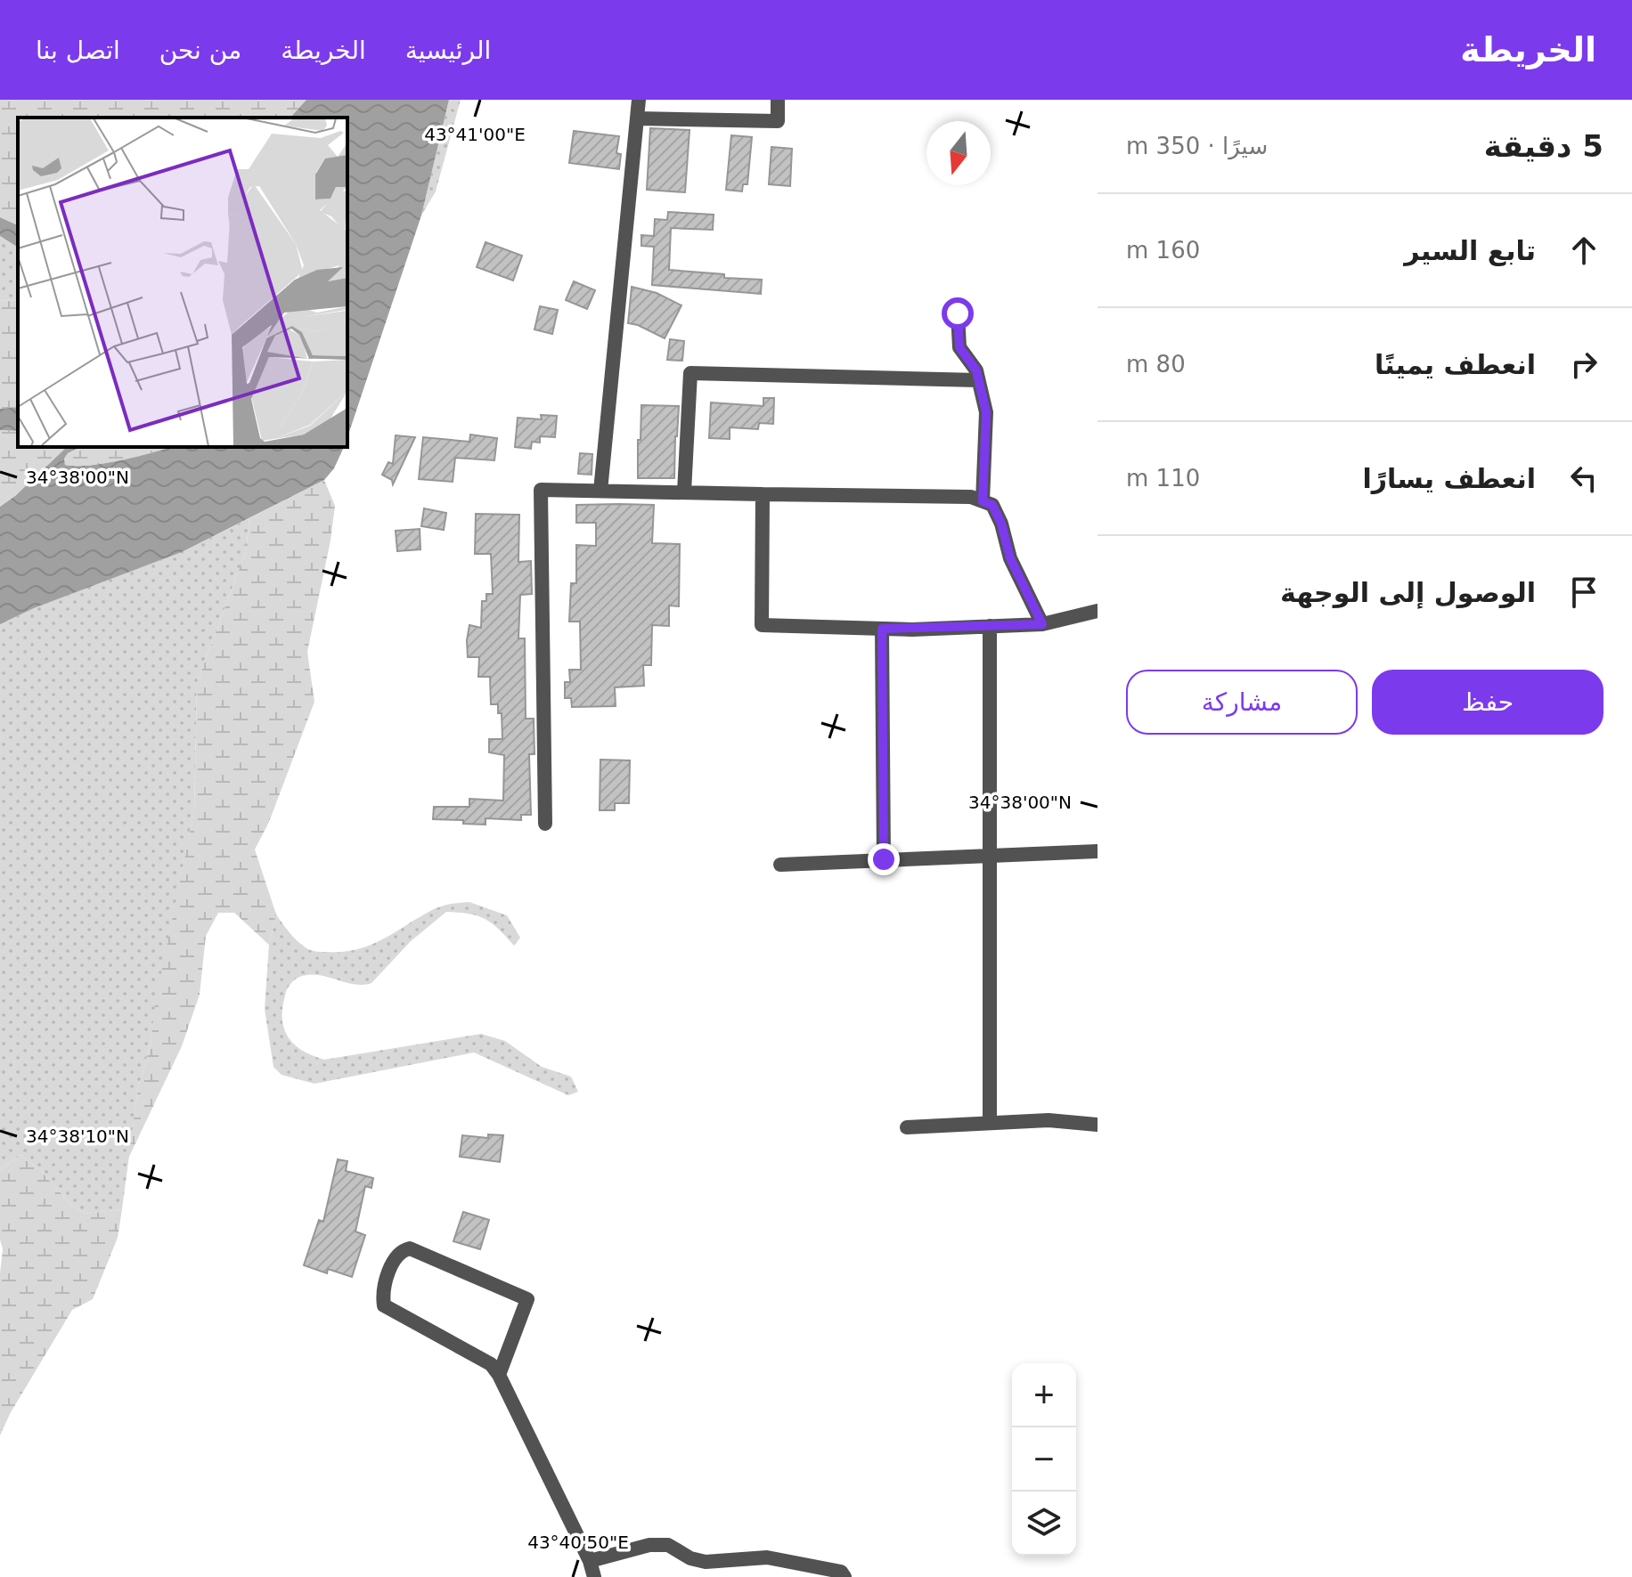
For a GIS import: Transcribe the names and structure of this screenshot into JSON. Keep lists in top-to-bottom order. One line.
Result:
{"north":"bottom","page":{"header":"الخريطة","nav":["الرئيسية","الخريطة","من نحن","اتصل بنا"],"heading":["5 دقيقة","سيرًا · 350 m"],"list":[["تابع السير","160 m"],["انعطف يمينًا","80 m"],["انعطف يسارًا","110 m"],"الوصول إلى الوجهة"],"buttons":["حفظ","مشاركة"],"map_buttons":["+","−"]},"coordinates":["43°41'00\"E","34°38'00\"N","34°38'10\"N","43°40'50\"E"]}
